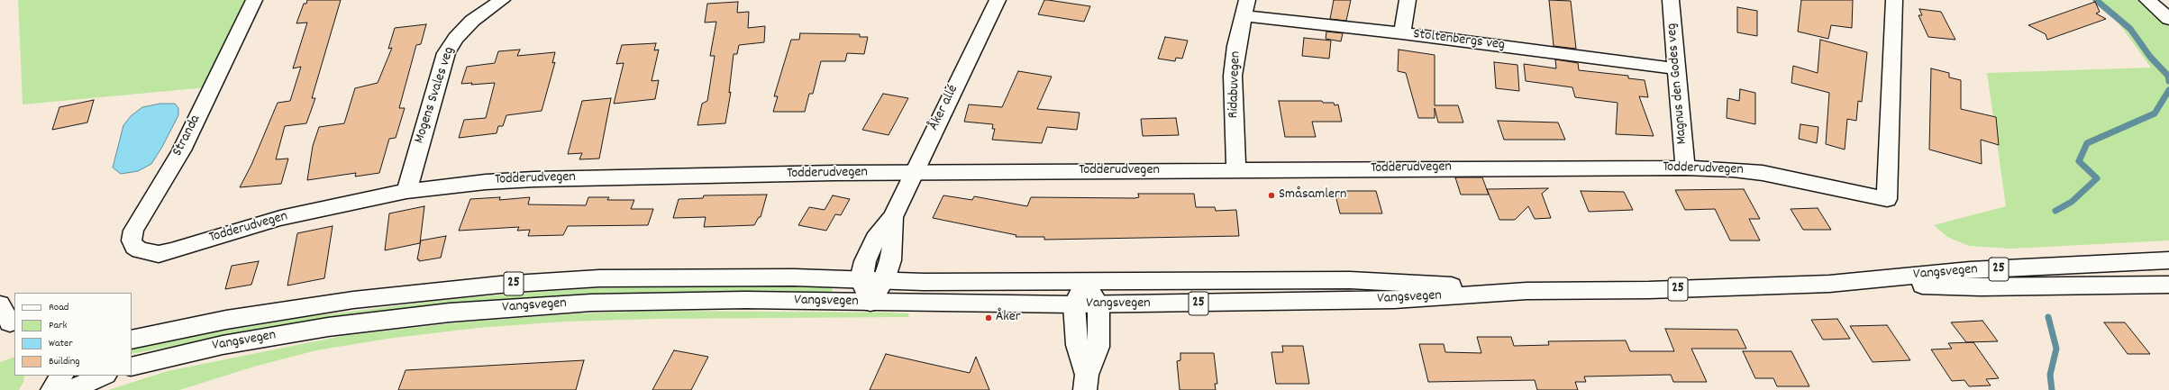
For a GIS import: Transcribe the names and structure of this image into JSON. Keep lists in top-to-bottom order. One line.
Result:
{"streets":{"main road":["Stoltenbergs veg","Magnus den Godes veg","Ridabuvegen","Mogens Svales veg","Åker allé","Stranda","Todderudvegen","25","Vangsvegen"]},"crossings":[["Stoltenbergs veg","Magnus den Godes veg"],["Stoltenbergs veg","Ridabuvegen"],["Magnus den Godes veg","Todderudvegen"],["Ridabuvegen","Todderudvegen"],["Mogens Svales veg","Todderudvegen"],["Åker allé","Todderudvegen"],["Åker allé","Vangsvegen"],["Stranda","Todderudvegen"]],"places":["Småsamlern","Åker"],"legend":["Road","Park","Water","Building"]}
